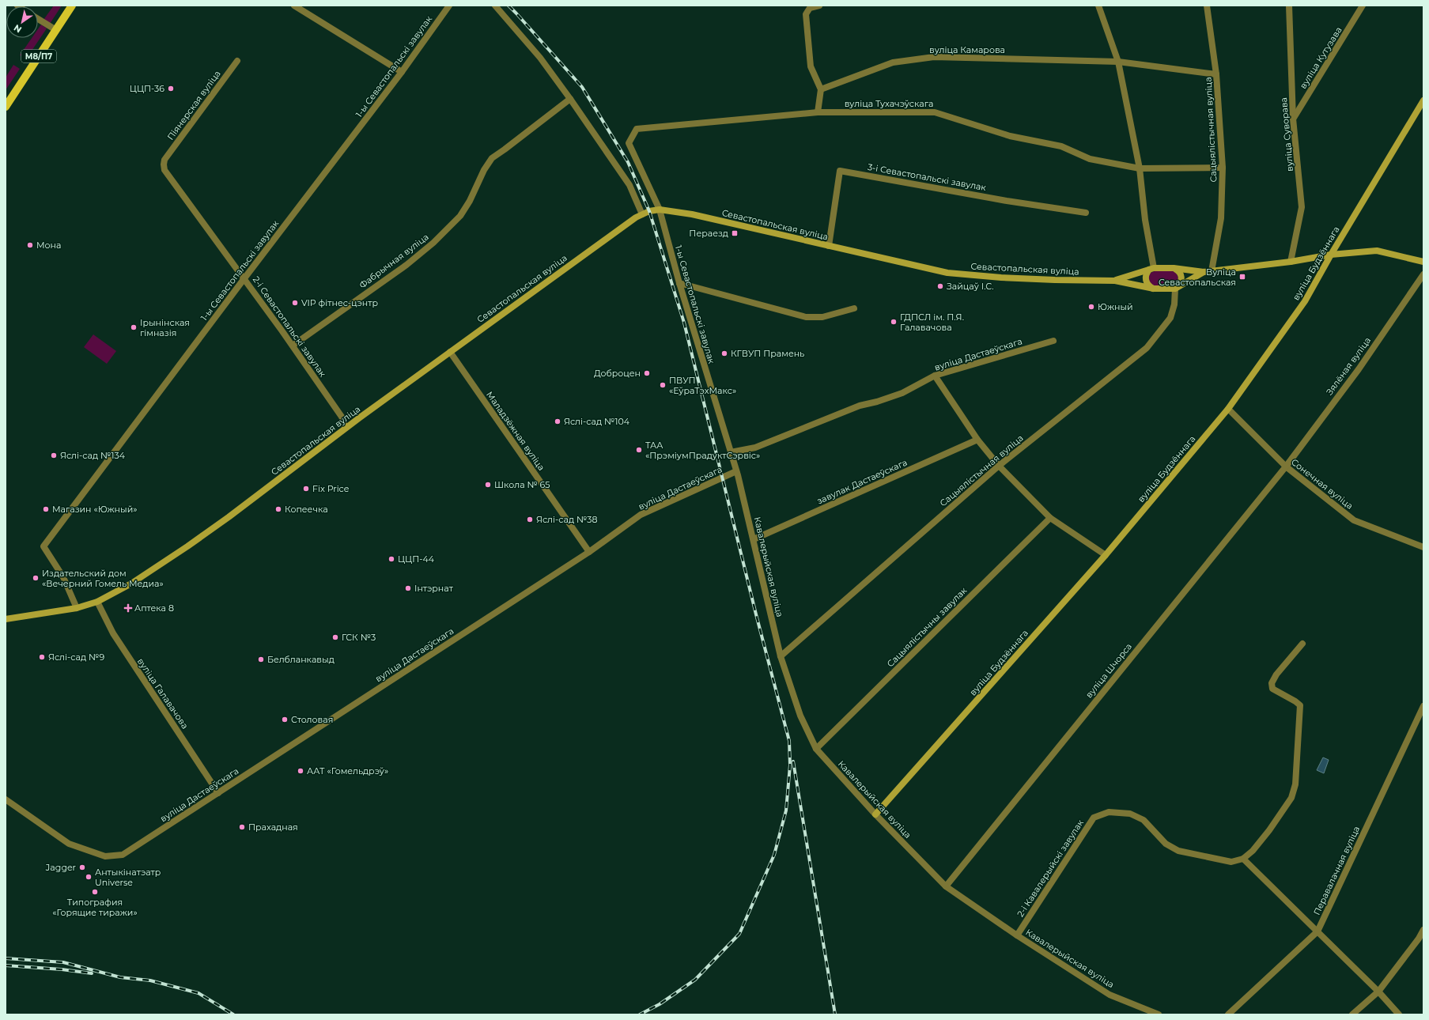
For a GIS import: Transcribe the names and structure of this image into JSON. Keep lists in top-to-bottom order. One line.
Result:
{"streets":{"main road":["М8/П7"],"street":["вуліца Камарова","вуліца Кутузава","1-ы Севастопальскі завулак","вуліца Тухачэўскага","Піянерская вуліца","Сацыялістычная вуліца","вуліца Суворава","3-і Севастопальскі завулак","Севастопальская вуліца","Фабрычная вуліца","вуліца Будзённага","2-і Севастопальскі завулак","вуліца Дастаеўскага","Зялёная вуліца","Маладзёжная вуліца","завулак Дастаеўскага","Сонечная вуліца","Кавалерыйская вуліца","Сацыялістычны завулак","вуліца Шчорса","вуліца Галавачова","2-і Кавалерыйскі завулак","Перавалачная вуліца"]},"crossings":[["вуліца Камарова","Сацыялістычная вуліца"],["вуліца Кутузава","вуліца Суворава"],["1-ы Севастопальскі завулак","вуліца Тухачэўскага"],["1-ы Севастопальскі завулак","Севастопальская вуліца"],["1-ы Севастопальскі завулак","2-і Севастопальскі завулак"],["1-ы Севастопальскі завулак","вуліца Дастаеўскага"],["1-ы Севастопальскі завулак","Кавалерыйская вуліца"],["вуліца Тухачэўскага","Сацыялістычная вуліца"],["вуліца Тухачэўскага","Севастопальская вуліца"],["Піянерская вуліца","2-і Севастопальскі завулак"],["Сацыялістычная вуліца","Севастопальская вуліца"],["Сацыялістычная вуліца","Кавалерыйская вуліца"],["вуліца Суворава","Севастопальская вуліца"],["3-і Севастопальскі завулак","Севастопальская вуліца"],["Севастопальская вуліца","вуліца Будзённага"],["Севастопальская вуліца","2-і Севастопальскі завулак"],["Севастопальская вуліца","Маладзёжная вуліца"],["Севастопальская вуліца","вуліца Галавачова"],["Фабрычная вуліца","2-і Севастопальскі завулак"],["вуліца Будзённага","Сонечная вуліца"],["вуліца Будзённага","Кавалерыйская вуліца"],["вуліца Дастаеўскага","Маладзёжная вуліца"],["вуліца Дастаеўскага","Кавалерыйская вуліца"],["вуліца Дастаеўскага","вуліца Галавачова"],["Зялёная вуліца","Сонечная вуліца"],["Зялёная вуліца","вуліца Шчорса"],["завулак Дастаеўскага","Кавалерыйская вуліца"],["Сонечная вуліца","вуліца Шчорса"],["Кавалерыйская вуліца","Сацыялістычны завулак"],["Кавалерыйская вуліца","вуліца Шчорса"],["Кавалерыйская вуліца","2-і Кавалерыйскі завулак"]],"places":{"other":["ЦЦП-36","Мона","Зайцаў І.С.","VIP фітнес-цэнтр","Южный","ГДПСЛ ім. П.Я. Галавачова","Ірынінская гімназія","КГВУП Прамень","Доброцен","ПВУП «ЕўраТэхМакс»","Яслі-сад №104","ТАА «ПрэміумПрадуктСэрвіс»","Яслі-сад №134","Школа № 65","Fix Price","Магазин «Южный»","Копеечка","Яслі-сад №38","ЦЦП-44","Издательский дом «Вечерний Гомель Медиа»","Інтэрнат","ГСК №3","Яслі-сад №9","Белбланкавыд","Столовая","ААТ «Гомельдрэў»","Прахадная","Jagger","Антыкінатэатр Universe","Типография «Горящие тиражи»"],"transit":["Пераезд","Вуліца Севастопальская"],"health":["Аптека 8"]},"north":"bottom left"}
